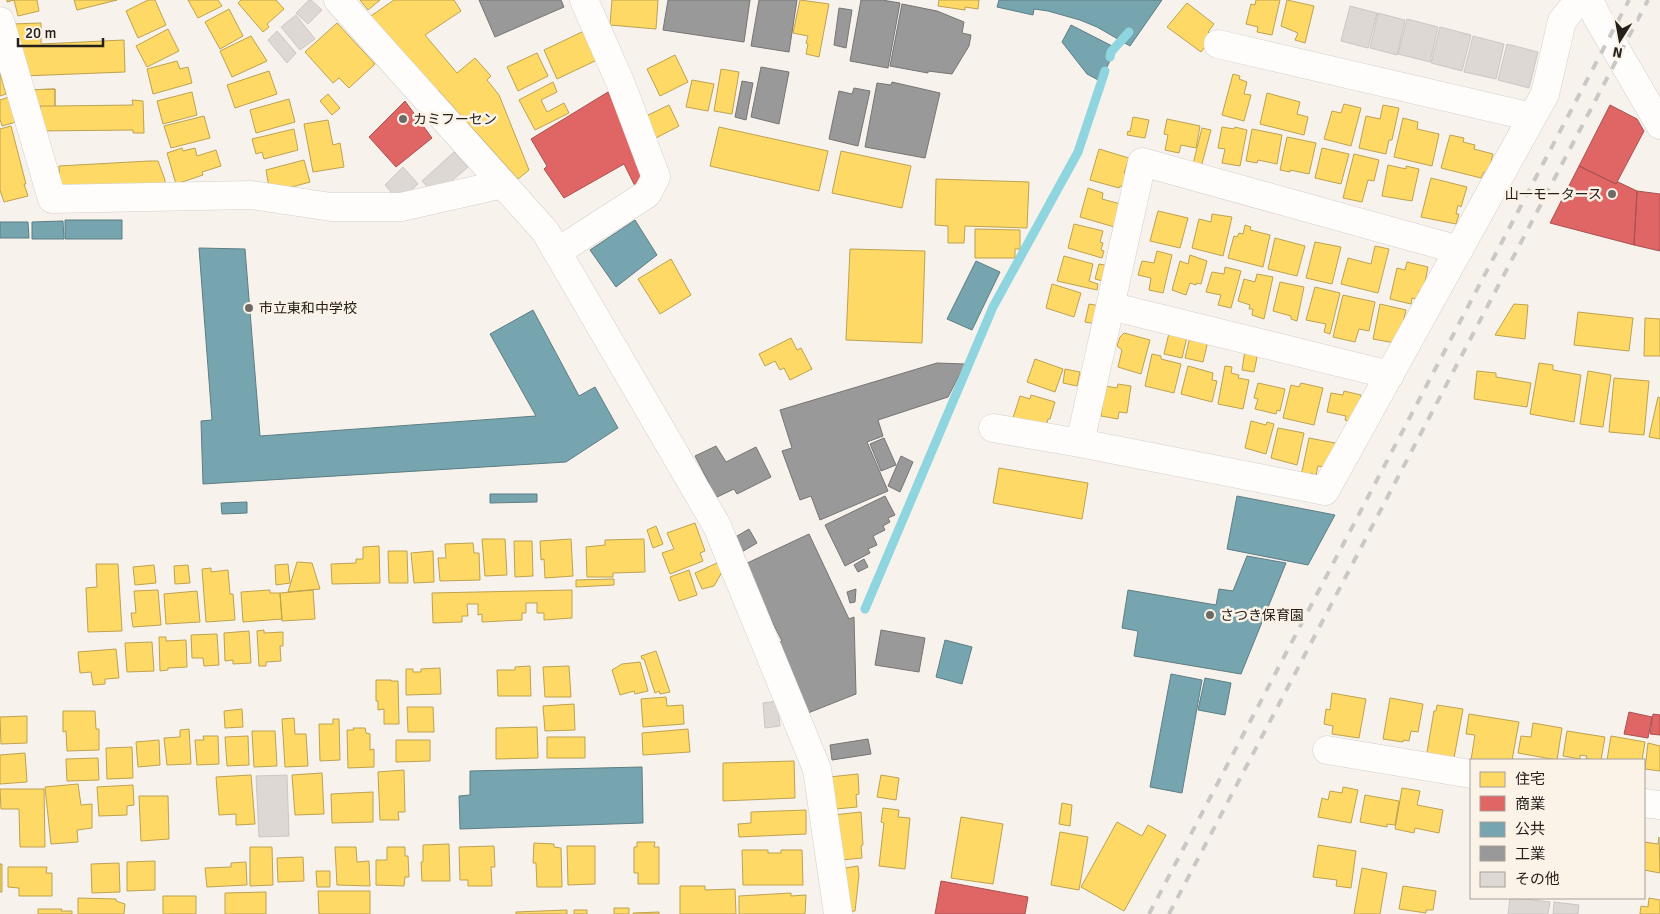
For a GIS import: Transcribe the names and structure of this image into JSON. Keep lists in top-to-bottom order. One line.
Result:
{"places":["カミフーセン","山一モータース","市立東和中学校","さつき保育園"],"legend":["住宅","商業","公共","工業","その他"],"scale_bar":"20 m","north":"bottom"}
